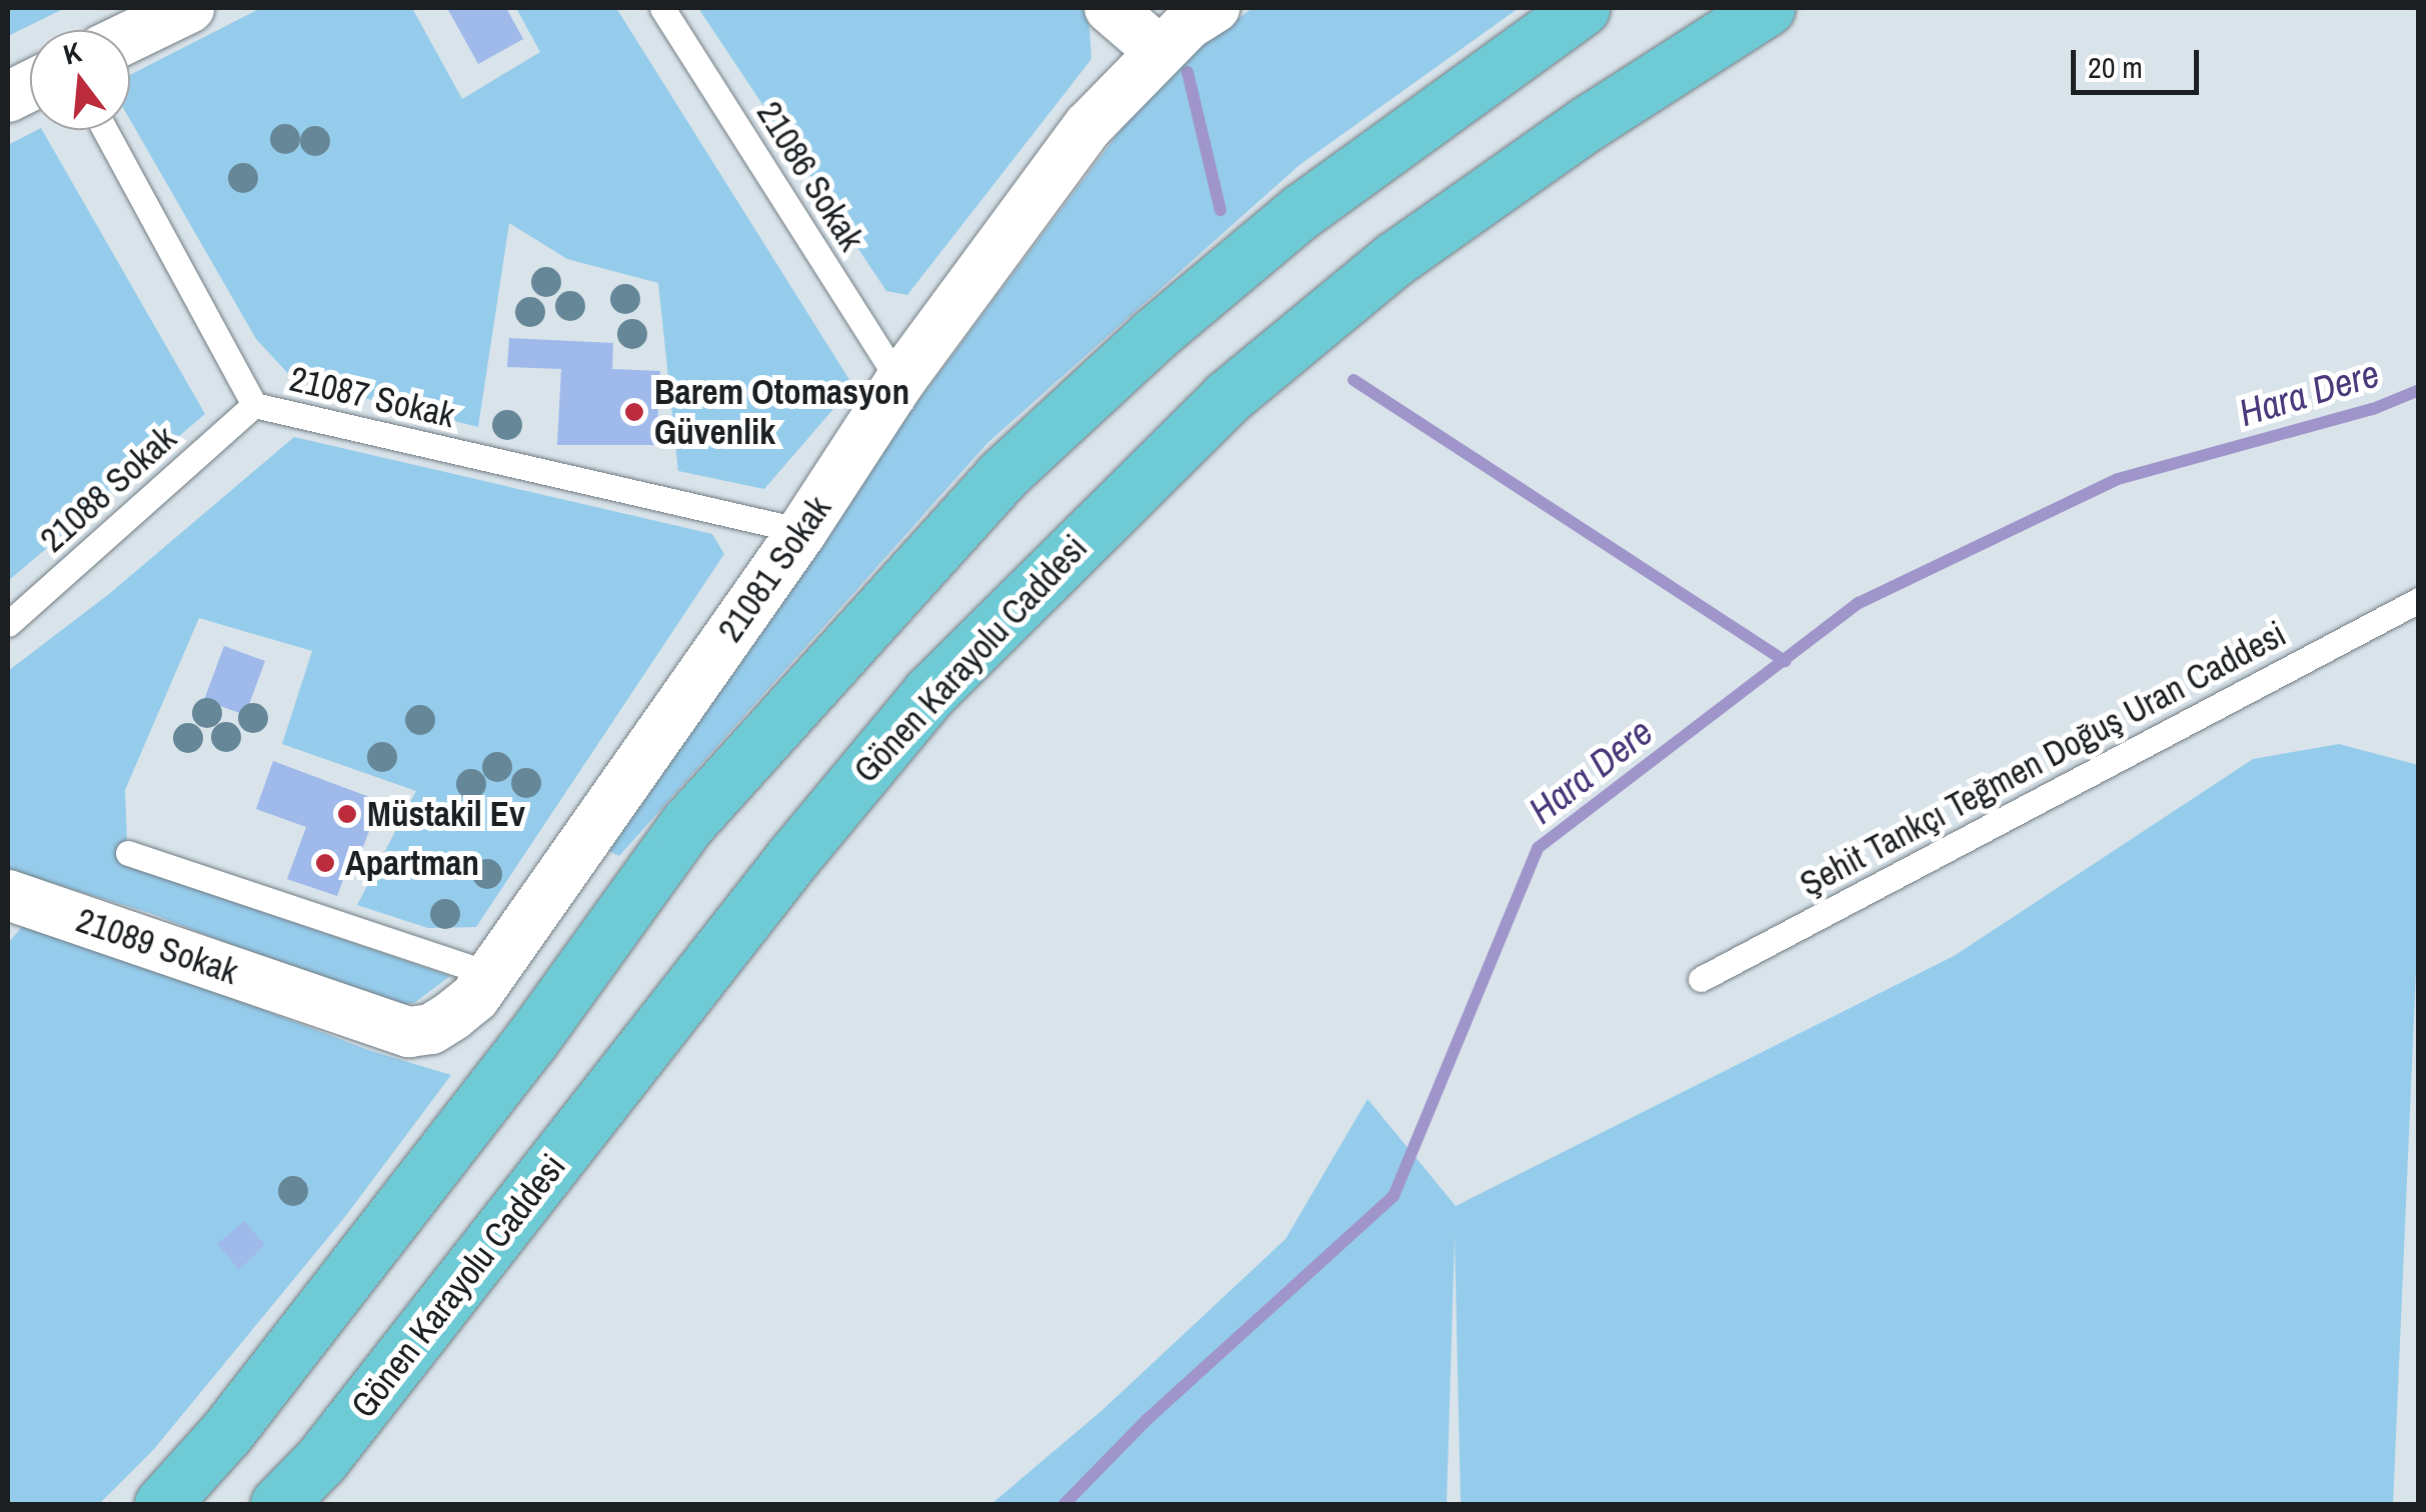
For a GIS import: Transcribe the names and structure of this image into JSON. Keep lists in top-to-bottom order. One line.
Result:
{"streets":{"highway":["Gönen Karayolu Caddesi"],"street":["21081 Sokak","21089 Sokak"],"lane":["21086 Sokak","21087 Sokak","21088 Sokak","Şehit Tankçı Teğmen Doğuş Uran Caddesi"]},"crossings":[["21086 Sokak","21081 Sokak"],["21087 Sokak","21088 Sokak"],["21087 Sokak","21081 Sokak"],["21081 Sokak","21089 Sokak"]],"water":["Hara Dere"],"places":["Barem Otomasyon Güvenlik","Müstakil Ev","Apartman"],"scale_bar":"20 m","north":"top"}
